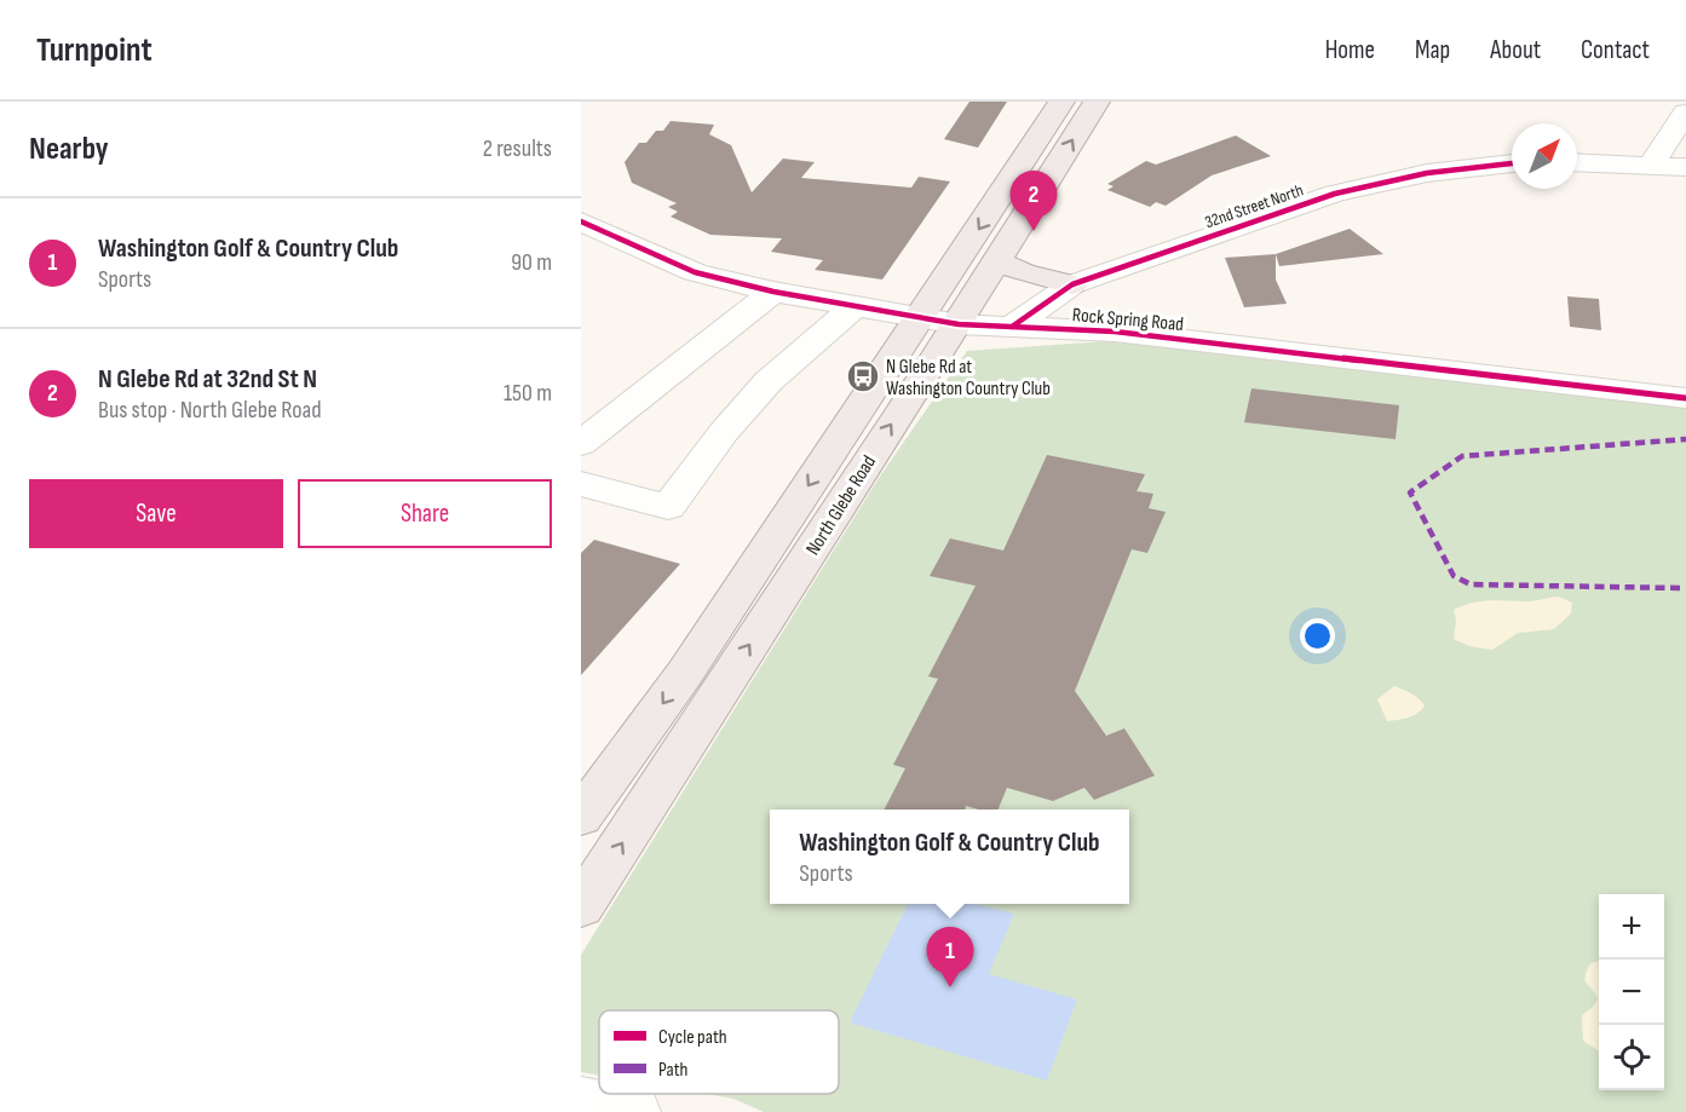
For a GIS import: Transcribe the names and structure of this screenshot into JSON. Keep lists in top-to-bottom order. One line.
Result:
{"streets":{"main road":["North Glebe Road"],"street":["32nd Street North","Rock Spring Road"]},"crossings":[["32nd Street North","Rock Spring Road"],["Rock Spring Road","North Glebe Road"]],"places":{"bus stop":["N Glebe Rd at Washington Country Club"]},"legend":["Cycle path","Path"],"north":"top right","page":{"header":"Turnpoint","nav":["Home","Map","About","Contact"],"heading":["Nearby","2 results"],"pins":["2","1"],"list":[{"mark":"1","name":"Washington Golf & Country Club","note":"Sports","value":"90 m"},{"mark":"2","name":"N Glebe Rd at 32nd St N","note":"Bus stop · North Glebe Road","value":"150 m"}],"buttons":["Save","Share"],"popup":["Washington Golf & Country Club","Sports"],"map_buttons":["+","−"]}}
